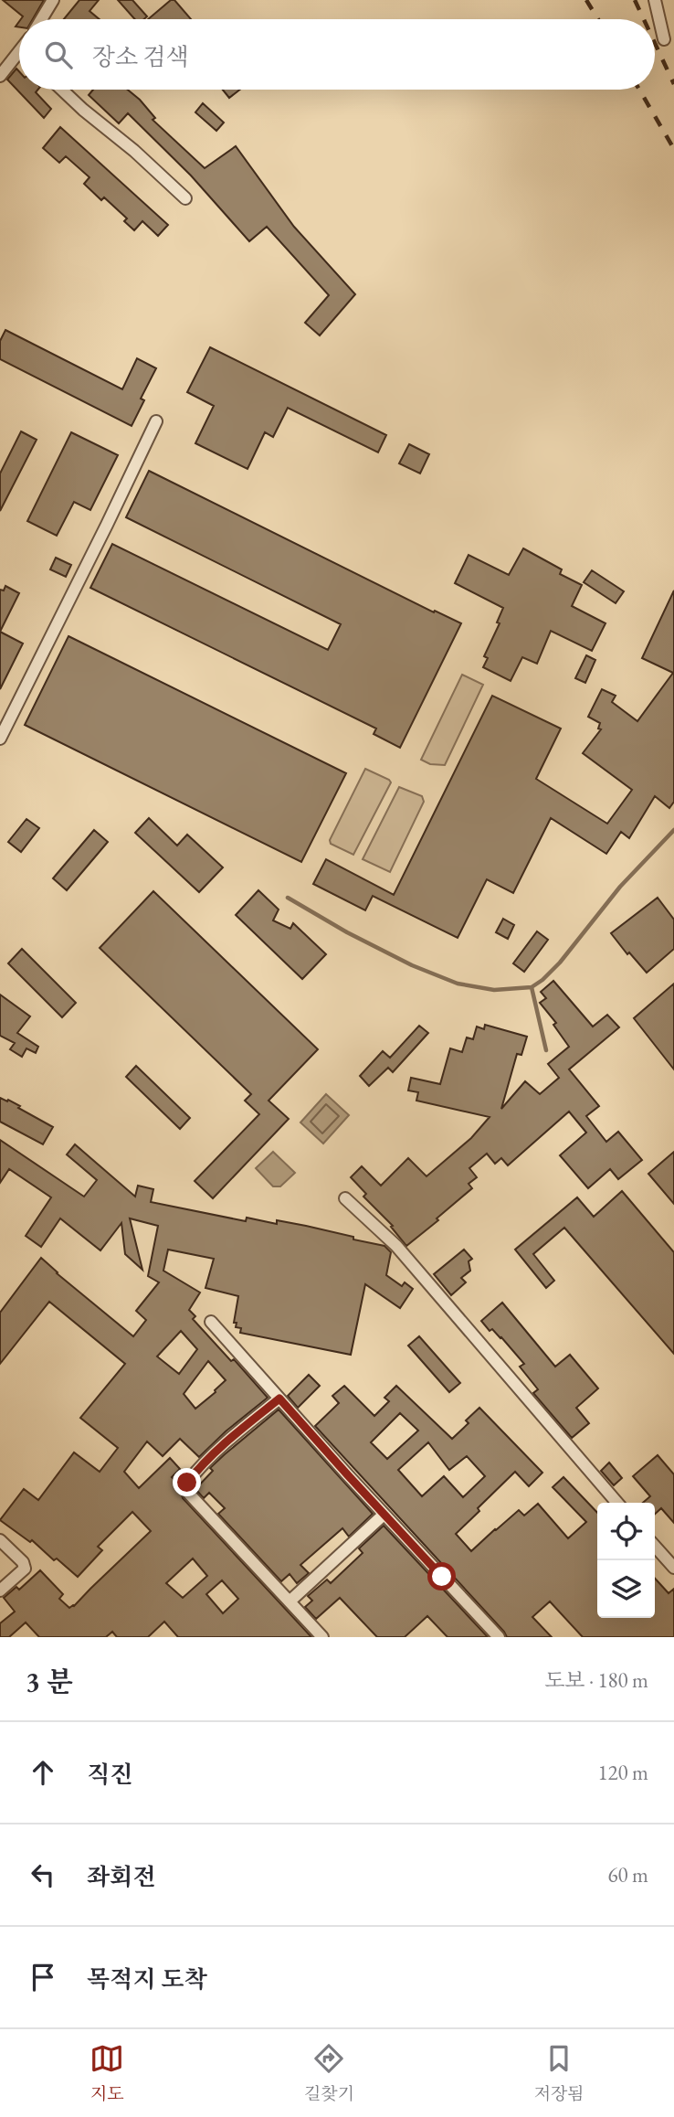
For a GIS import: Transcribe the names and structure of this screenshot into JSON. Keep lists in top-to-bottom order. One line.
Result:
{"page":{"search":"장소 검색","heading":["3 분","도보 · 180 m"],"list":[["직진","120 m"],["좌회전","60 m"],"목적지 도착"],"nav":["지도","길찾기","저장됨"]}}
